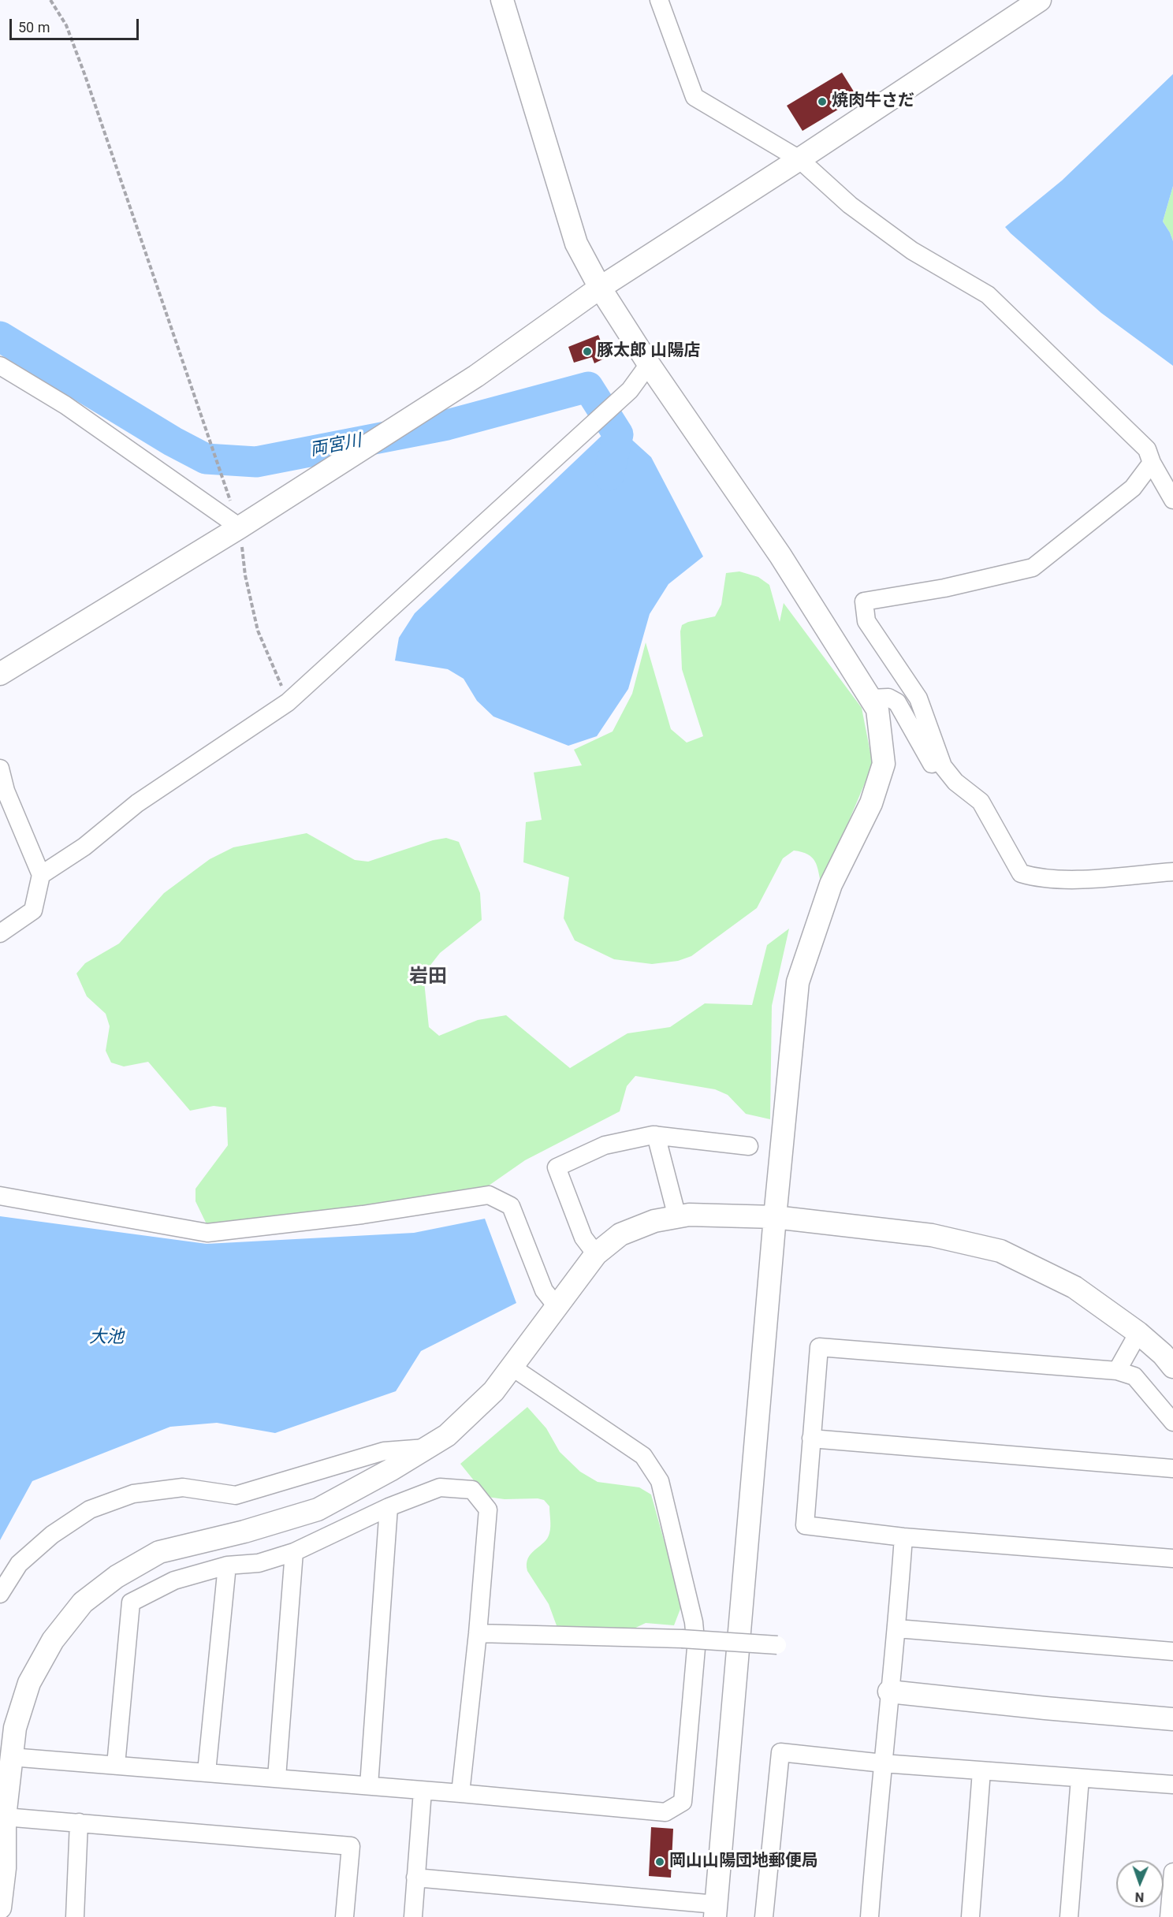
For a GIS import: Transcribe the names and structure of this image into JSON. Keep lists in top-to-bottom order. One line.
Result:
{"districts":["岩田"],"water":["両宮川","大池"],"places":["焼肉牛さだ","豚太郎 山陽店","岡山山陽団地郵便局"],"scale_bar":"50 m","north":"bottom"}
